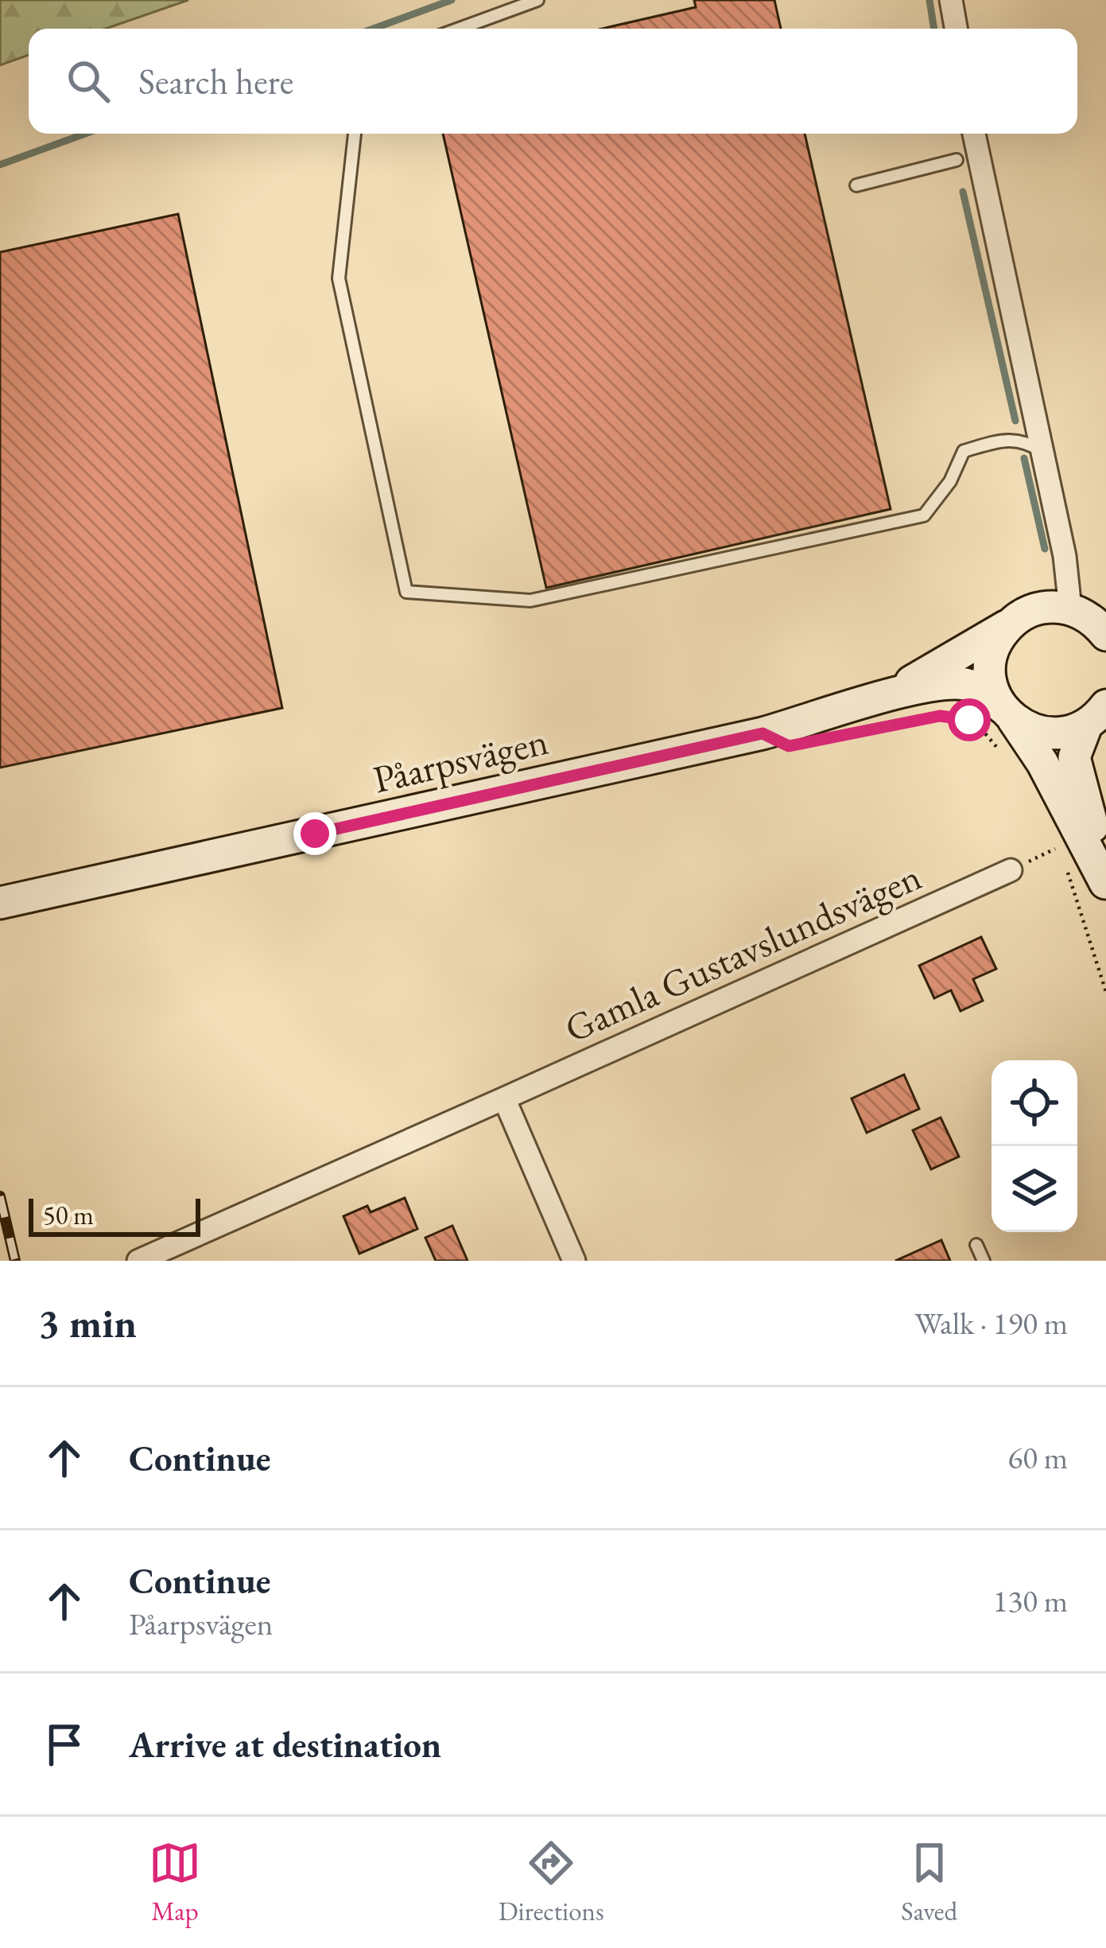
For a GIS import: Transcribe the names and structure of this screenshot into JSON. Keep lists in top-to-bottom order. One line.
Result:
{"streets":{"street":["Påarpsvägen","Gamla Gustavslundsvägen"]},"scale_bar":"50 m","page":{"search":"Search here","scale":"50 m","heading":["3 min","Walk · 190 m"],"list":[["Continue","60 m"],["Continue","Påarpsvägen","130 m"],"Arrive at destination"],"nav":["Map","Directions","Saved"]}}
